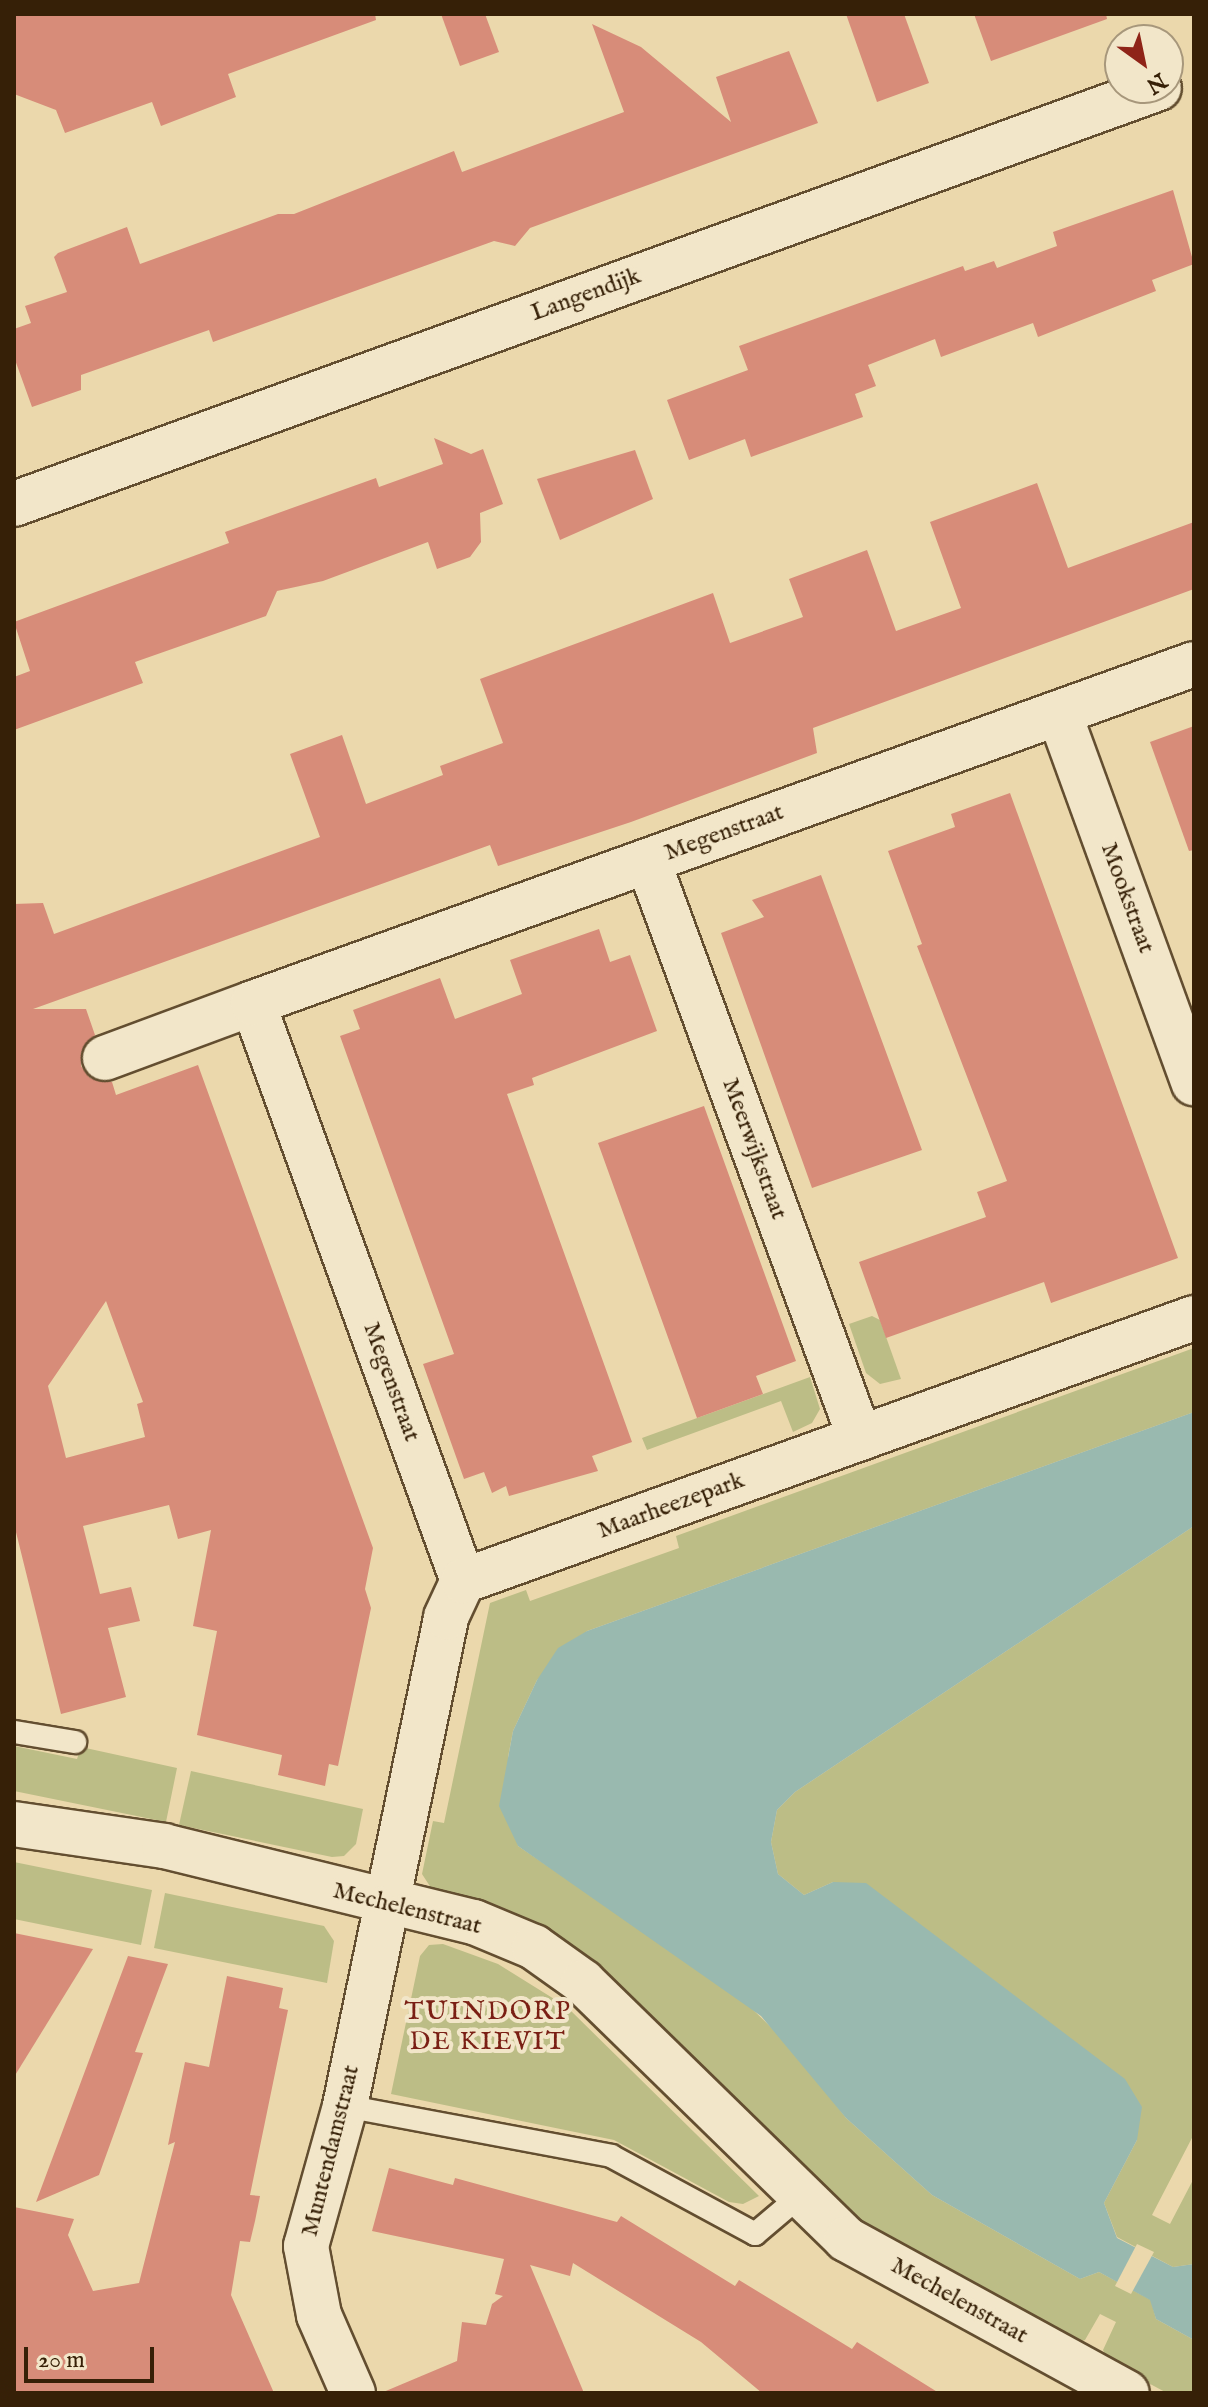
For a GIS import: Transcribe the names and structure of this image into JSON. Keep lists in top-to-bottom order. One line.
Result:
{"streets":{"street":["Langendijk","Megenstraat","Mookstraat","Meerwijkstraat","Maarheezepark","Mechelenstraat","Muntendamstraat"]},"crossings":[["Megenstraat","Mookstraat"],["Megenstraat","Meerwijkstraat"],["Megenstraat","Maarheezepark"],["Meerwijkstraat","Maarheezepark"],["Mechelenstraat","Muntendamstraat"]],"districts":["TUINDORP DE KIEVIT"],"scale_bar":"20 m","north":"bottom right"}
